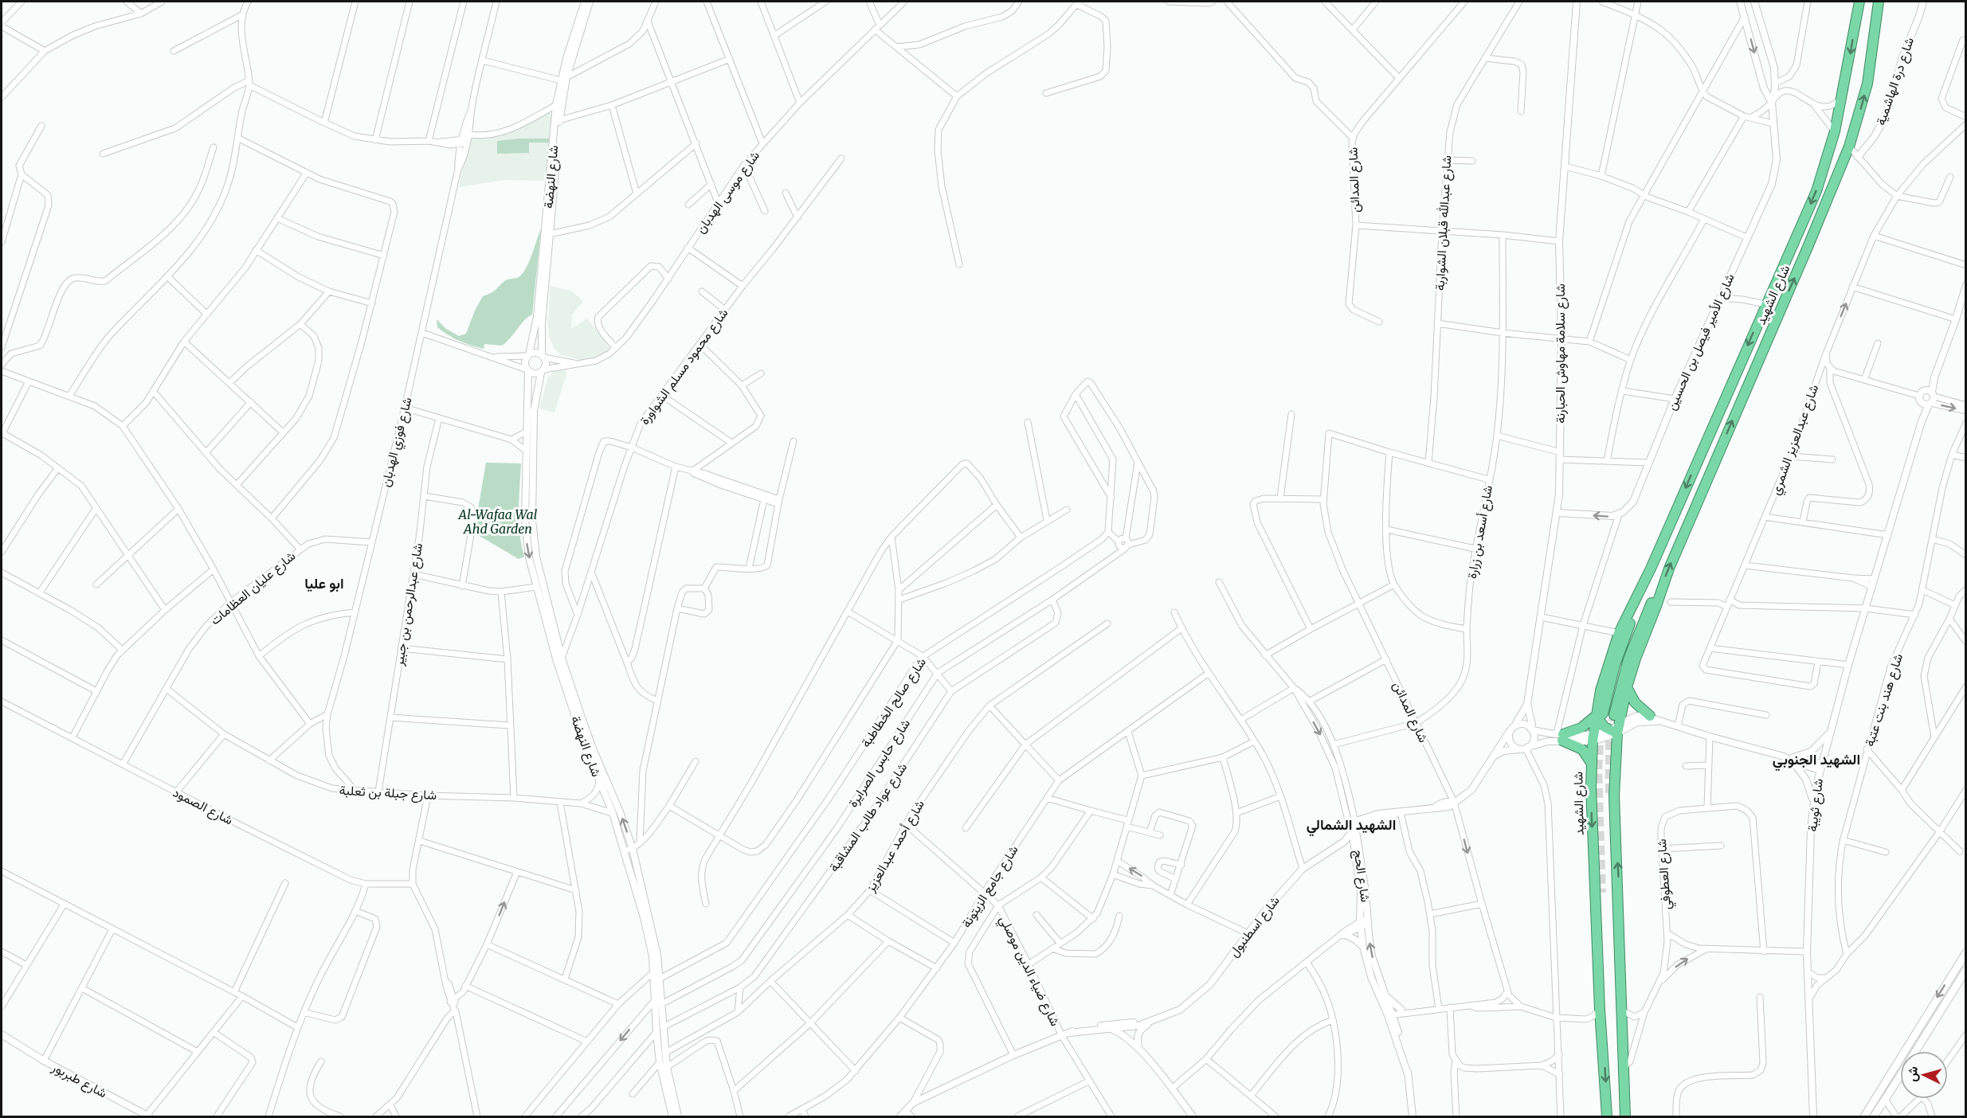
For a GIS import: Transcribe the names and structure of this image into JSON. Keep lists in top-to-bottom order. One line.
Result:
{"streets":{"highway":["شارع الشهيد"],"street":["شارع درة الهاشمية","شارع النهضة","شارع المدائن","شارع موسى الهدبان","شارع عبدالله قبلان الشواربة","شارع الأمير فيصل بن الحسين","شارع سلامة مهاوش الحبارنة","شارع محمود مسلم الشواورة","شارع عبدالعزيز الشمري","شارع فوزي الهدبان","شارع أسعد بن زرارة","شارع عليان العظامات","شارع عبدالرحمن بن جبير","شارع هند بنت عتبة","شارع صالح الخطاطبة","شارع حابس الصرايرة","شارع جبلة بن ثعلبة","شارع ثويبة","شارع الصمود","شارع عواد طالب المشاقبة","شارع أحمد عبدالعزيز","شارع العطوفي","شارع الحج","شارع جامع الزيتونة","شارع اسطنبول","شارع ضياء الدين موصلي","شارع طبربور"]},"crossings":[["شارع النهضة","شارع موسى الهدبان"],["شارع النهضة","شارع محمود مسلم الشواورة"],["شارع النهضة","شارع صالح الخطاطبة"],["شارع النهضة","شارع حابس الصرايرة"],["شارع النهضة","شارع جبلة بن ثعلبة"],["شارع النهضة","شارع عواد طالب المشاقبة"],["شارع النهضة","شارع أحمد عبدالعزيز"],["شارع المدائن","شارع أسعد بن زرارة"],["شارع المدائن","شارع اسطنبول"],["شارع الشهيد","شارع العطوفي"],["شارع سلامة مهاوش الحبارنة","شارع اسطنبول"],["شارع فوزي الهدبان","شارع عليان العظامات"],["شارع فوزي الهدبان","شارع جبلة بن ثعلبة"],["شارع أسعد بن زرارة","شارع الحج"],["شارع عليان العظامات","شارع جبلة بن ثعلبة"],["شارع عليان العظامات","شارع الصمود"],["شارع عبدالرحمن بن جبير","شارع جبلة بن ثعلبة"],["شارع حابس الصرايرة","شارع عواد طالب المشاقبة"],["شارع أحمد عبدالعزيز","شارع ضياء الدين موصلي"],["شارع الحج","شارع اسطنبول"],["شارع جامع الزيتونة","شارع ضياء الدين موصلي"],["شارع اسطنبول","شارع ضياء الدين موصلي"]],"districts":["ابو عليا","الشهيد الجنوبي","الشهيد الشمالي"],"parks":["Al-Wafaa Wal Ahd Garden"],"north":"left"}
